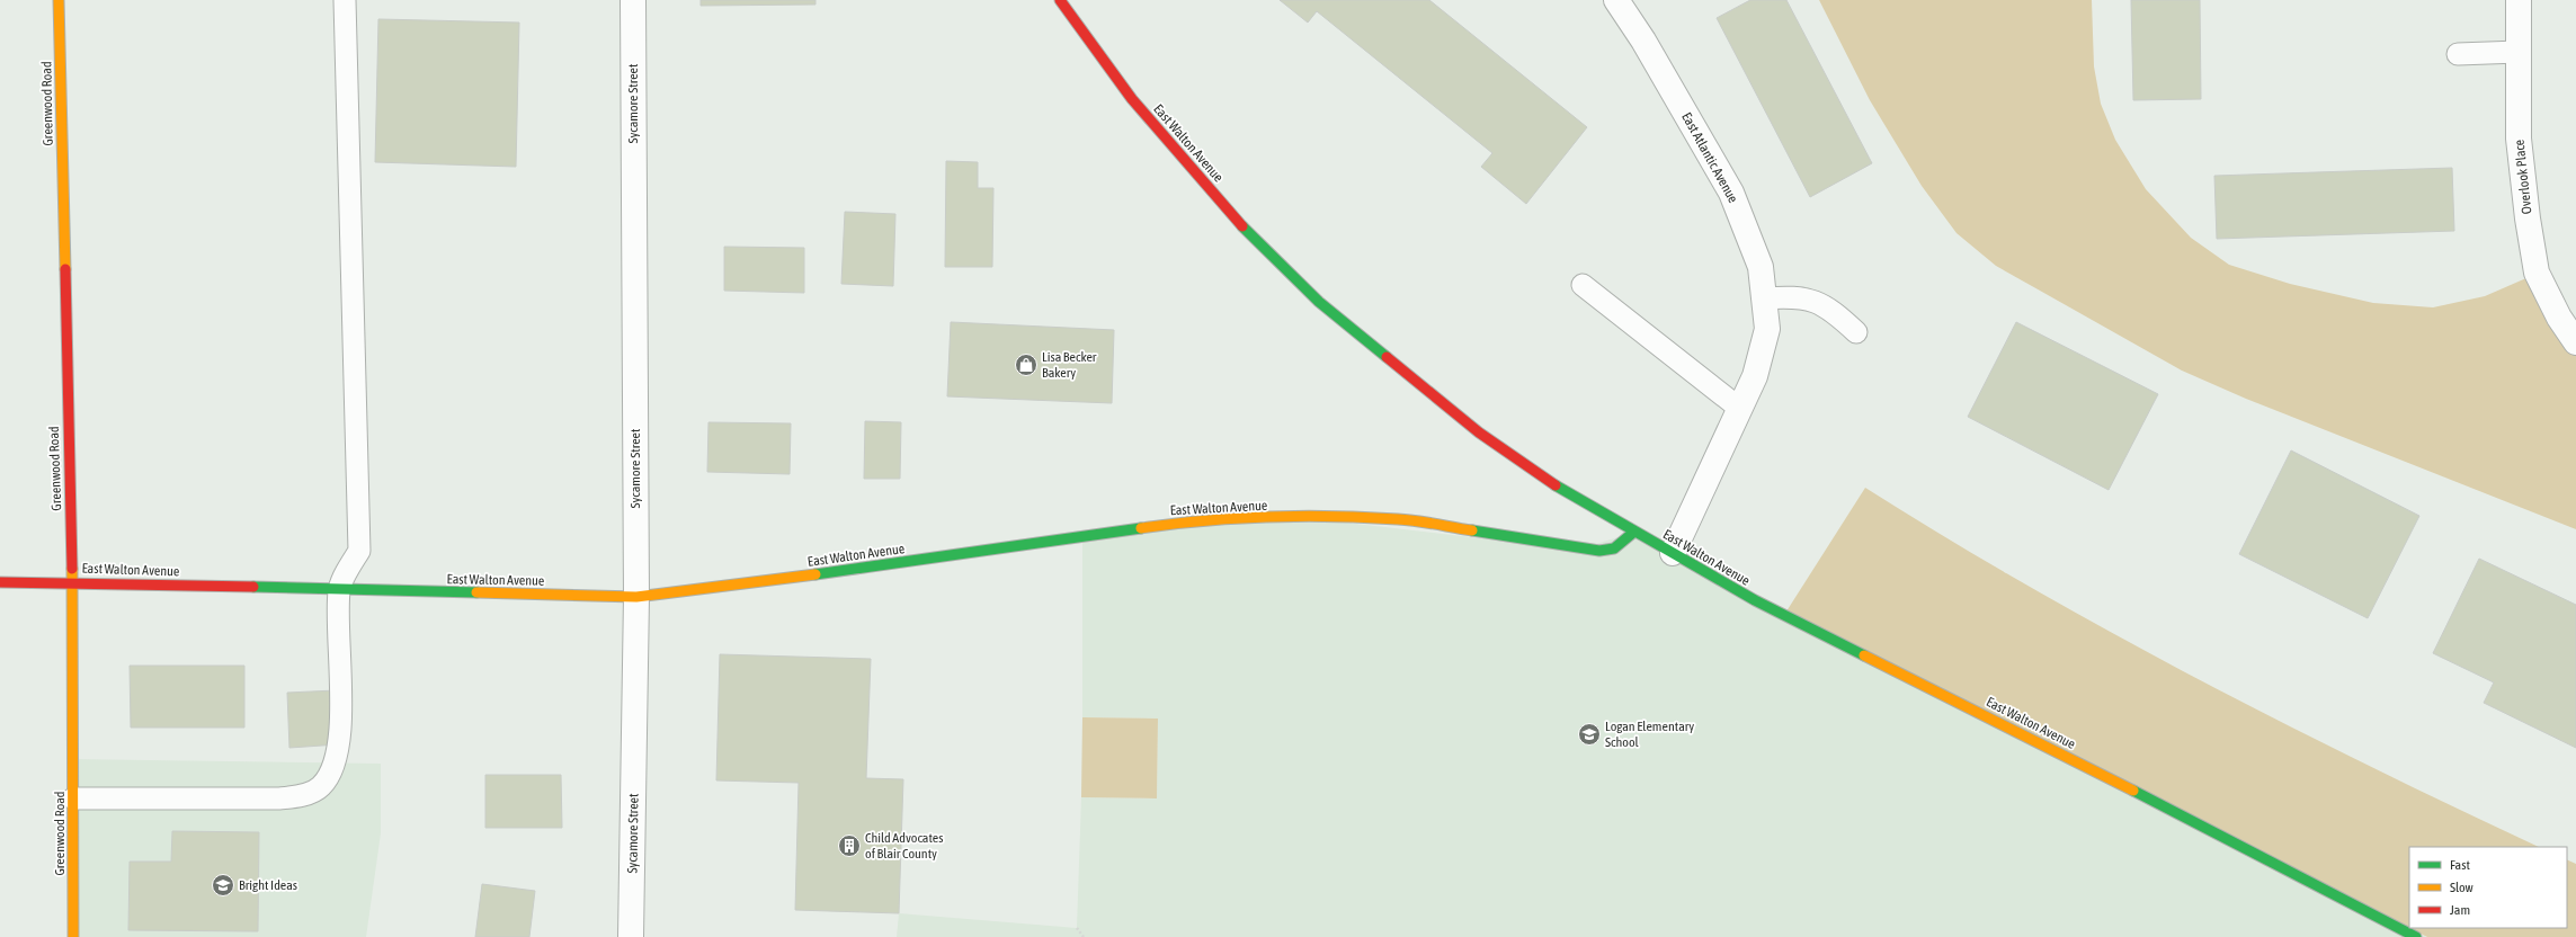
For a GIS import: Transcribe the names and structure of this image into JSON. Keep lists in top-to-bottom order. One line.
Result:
{"streets":{"main road":["Greenwood Road","East Walton Avenue"],"street":["Sycamore Street","East Atlantic Avenue","Overlook Place"]},"crossings":[["Greenwood Road","East Walton Avenue"],["Sycamore Street","East Walton Avenue"],["East Walton Avenue","East Atlantic Avenue"]],"places":{"shop":["Lisa Becker Bakery"],"school or university":["Logan Elementary School","Bright Ideas"],"building":["Child Advocates of Blair County"]},"legend":["Fast","Slow","Jam"]}
